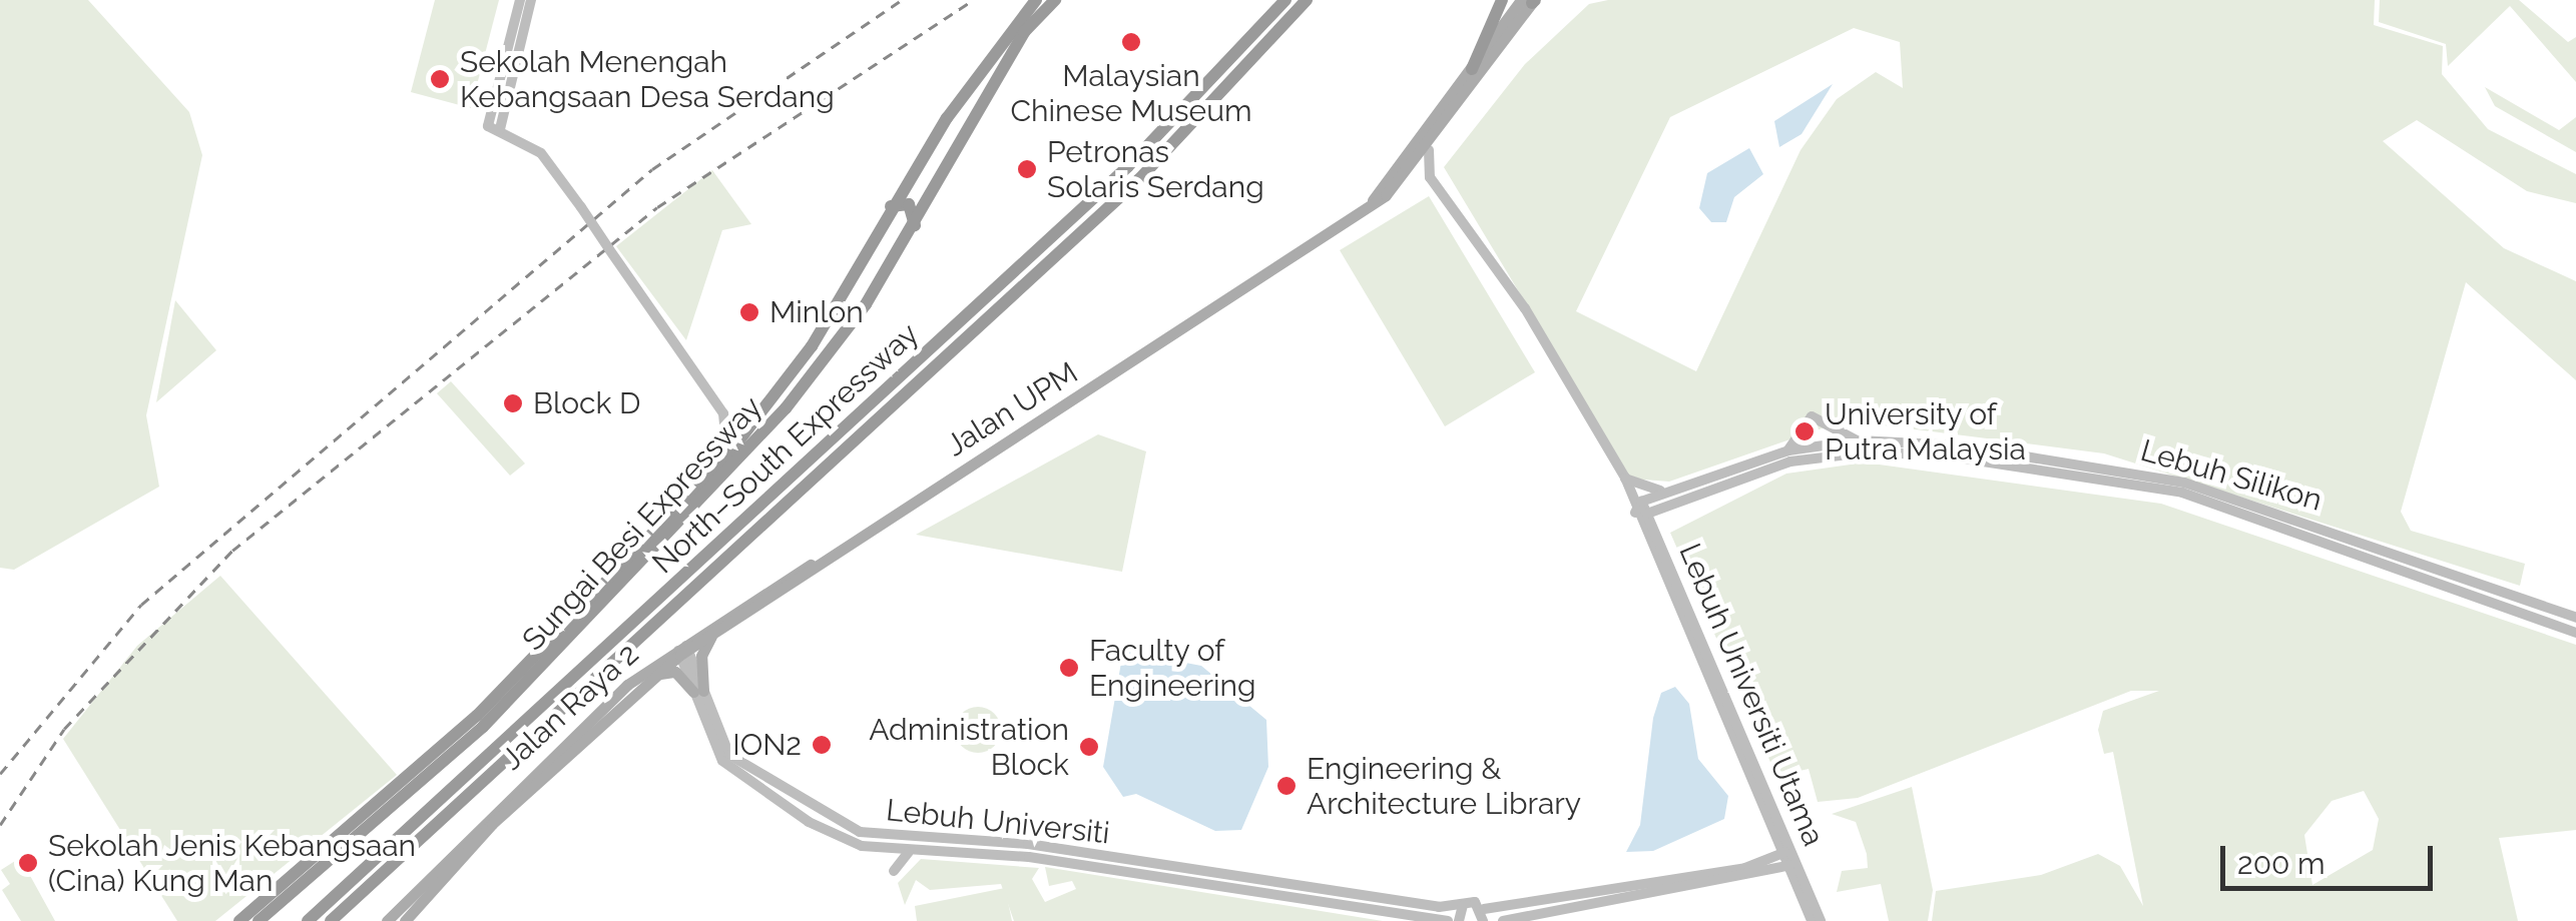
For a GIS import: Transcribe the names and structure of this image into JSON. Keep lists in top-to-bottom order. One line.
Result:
{"streets":{"highway":["North–South Expressway","Sungai Besi Expressway"],"main road":["Jalan UPM","Jalan Raya 2"],"street":["Lebuh Silikon","Lebuh Universiti Utama","Lebuh Universiti"]},"crossings":[["Jalan UPM","Lebuh Universiti Utama"],["Jalan UPM","Jalan Raya 2"],["Jalan UPM","Lebuh Universiti"],["Lebuh Silikon","Lebuh Universiti Utama"],["Jalan Raya 2","Lebuh Universiti"]],"places":["Malaysian Chinese Museum","Sekolah Menengah Kebangsaan Desa Serdang","Petronas Solaris Serdang","Minlon","Block D","University of Putra Malaysia","Faculty of Engineering","ION2","Administration Block","Engineering & Architecture Library","Sekolah Jenis Kebangsaan (Cina) Kung Man"],"scale_bar":"200 m"}
